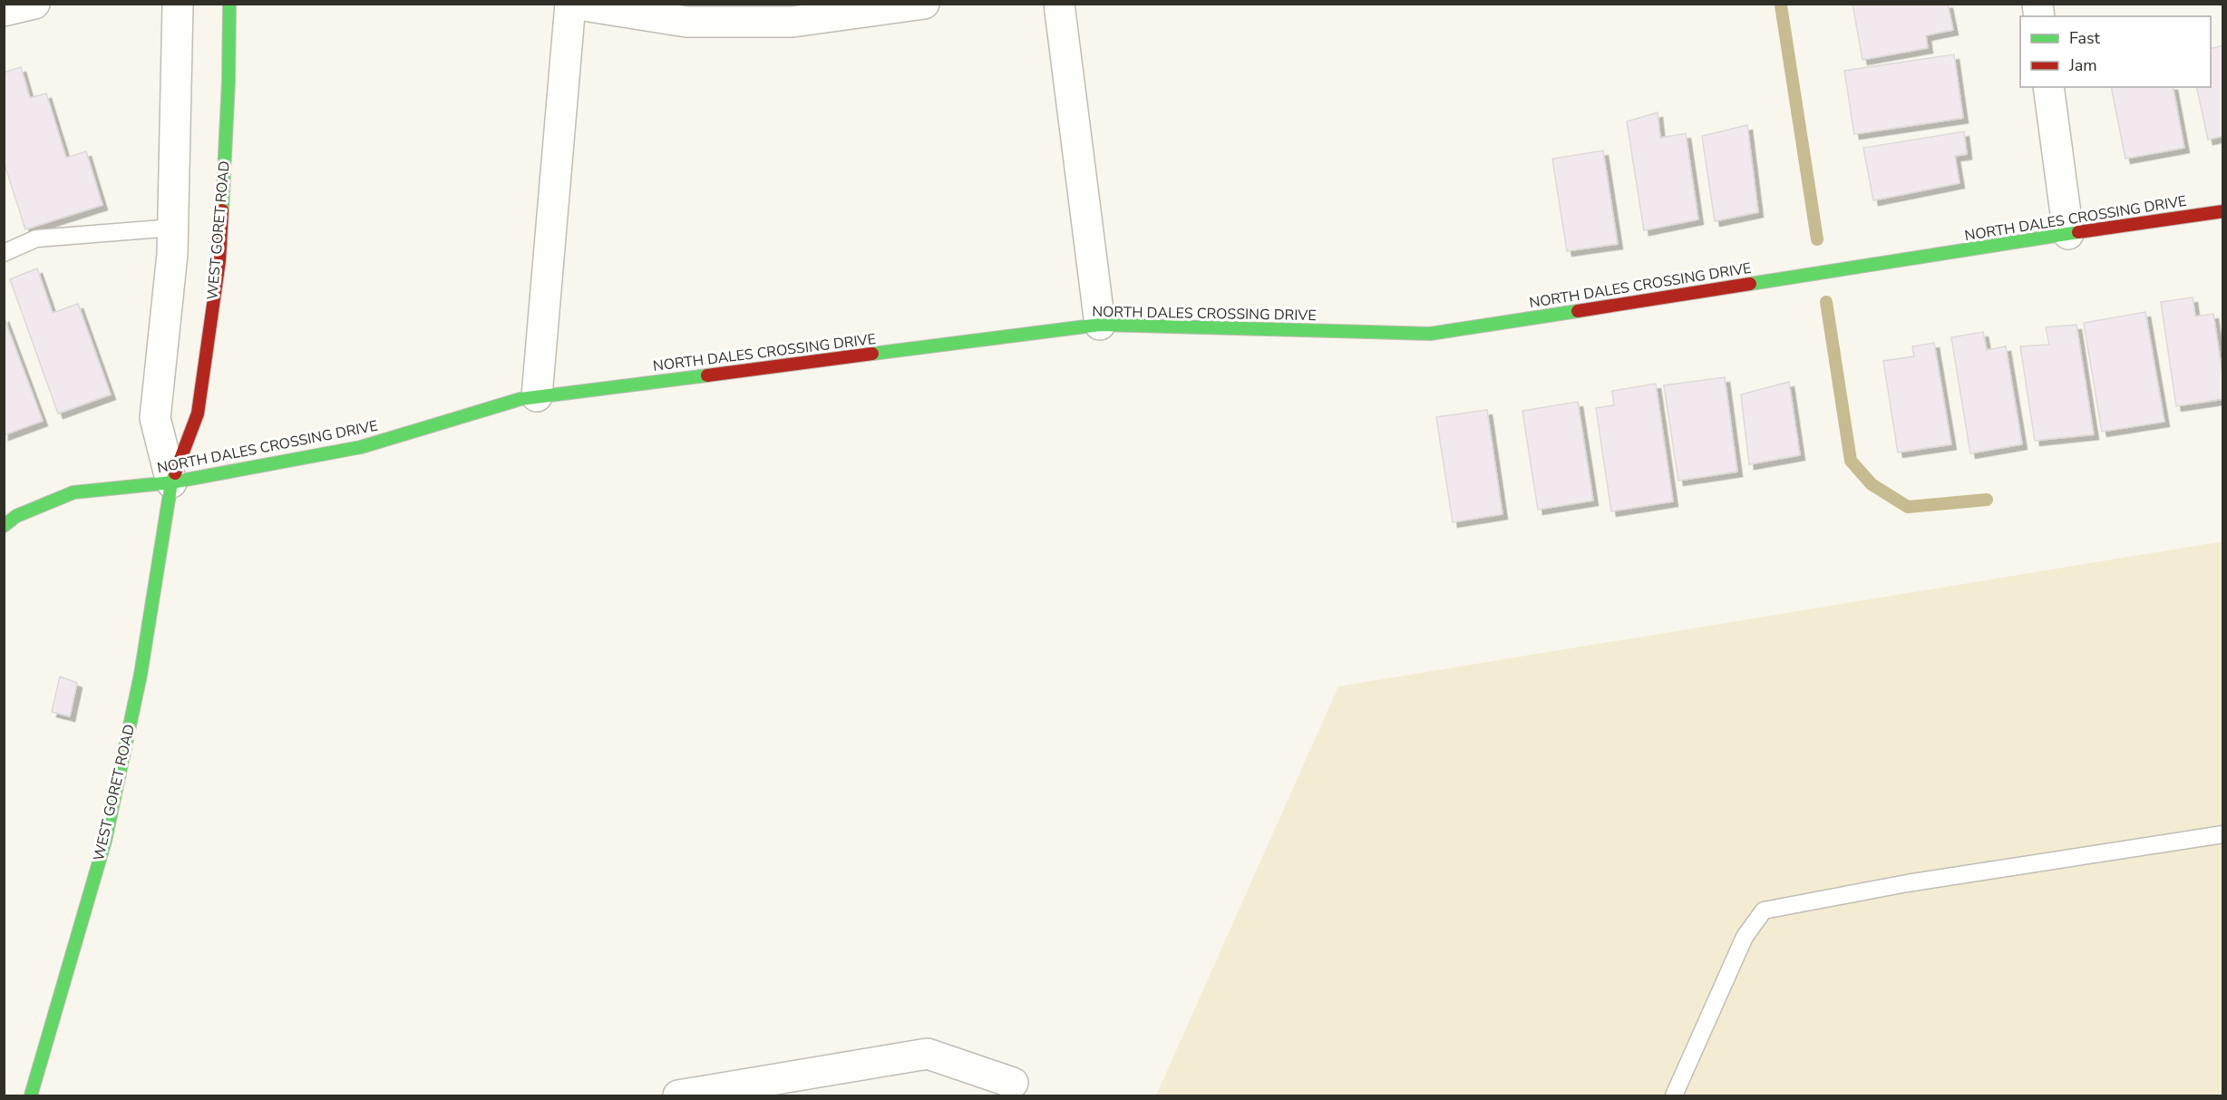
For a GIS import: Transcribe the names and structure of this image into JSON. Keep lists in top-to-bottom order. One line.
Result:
{"streets":{"street":["NORTH DALES CROSSING DRIVE","WEST GORET ROAD"]},"crossings":[["NORTH DALES CROSSING DRIVE","WEST GORET ROAD"]],"legend":["Fast","Jam"]}
